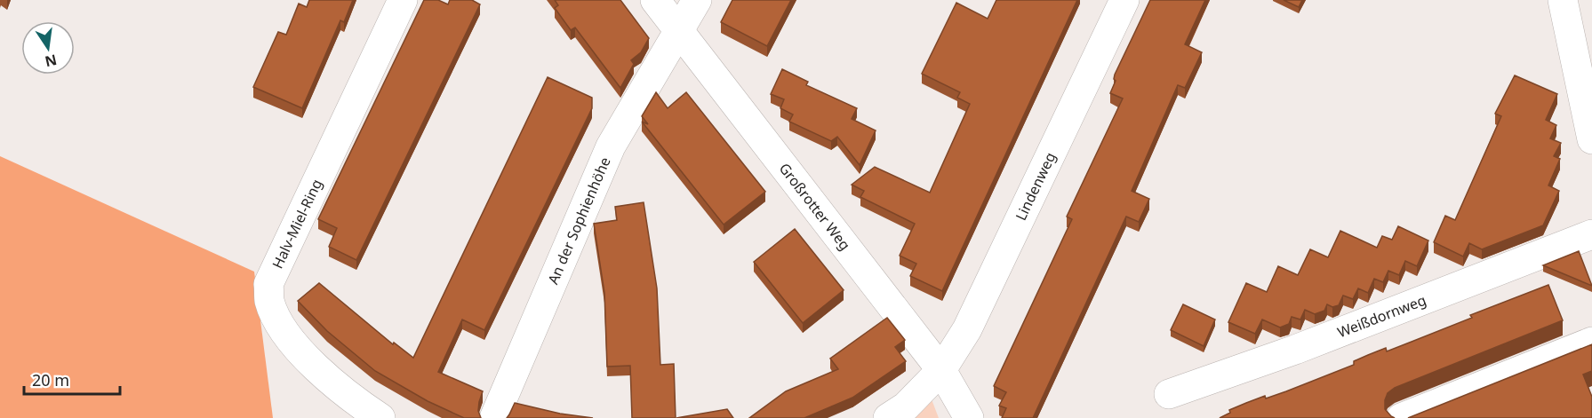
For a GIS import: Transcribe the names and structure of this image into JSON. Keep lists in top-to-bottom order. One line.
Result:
{"streets":{"street":["Lindenweg","Großrotter Weg","An der Sophienhöhe","Halv-Miel-Ring","Weißdornweg"]},"crossings":[["Lindenweg","Großrotter Weg"],["Großrotter Weg","An der Sophienhöhe"]],"scale_bar":"20 m","north":"bottom"}
